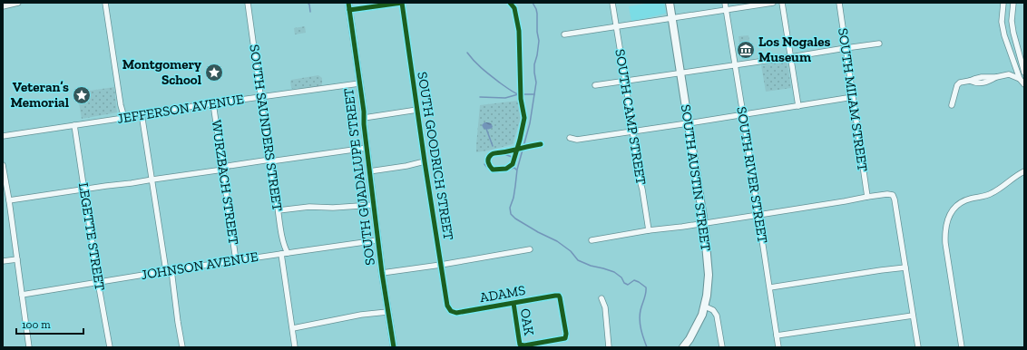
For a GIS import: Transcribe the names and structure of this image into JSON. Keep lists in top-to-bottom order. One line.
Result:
{"streets":{"main road":["SOUTH AUSTIN STREET"],"street":["SOUTH MILAM STREET","JEFFERSON AVENUE","SOUTH CAMP STREET","SOUTH SAUNDERS STREET","SOUTH GOODRICH STREET","SOUTH RIVER STREET","SOUTH GUADALUPE STREET","WURZBACH STREET","LEGETTE STREET","JOHNSON AVENUE","ADAMS","OAK"]},"crossings":[["JEFFERSON AVENUE","SOUTH SAUNDERS STREET"],["JEFFERSON AVENUE","SOUTH GUADALUPE STREET"],["JEFFERSON AVENUE","WURZBACH STREET"],["JEFFERSON AVENUE","LEGETTE STREET"],["SOUTH SAUNDERS STREET","JOHNSON AVENUE"],["SOUTH GOODRICH STREET","ADAMS"],["SOUTH GUADALUPE STREET","JOHNSON AVENUE"],["WURZBACH STREET","JOHNSON AVENUE"],["LEGETTE STREET","JOHNSON AVENUE"],["ADAMS","OAK"]],"places":{"museum":["Los Nogales Museum"],"place":["Montgomery School","Veteran’s Memorial"]},"scale_bar":"100 m"}
